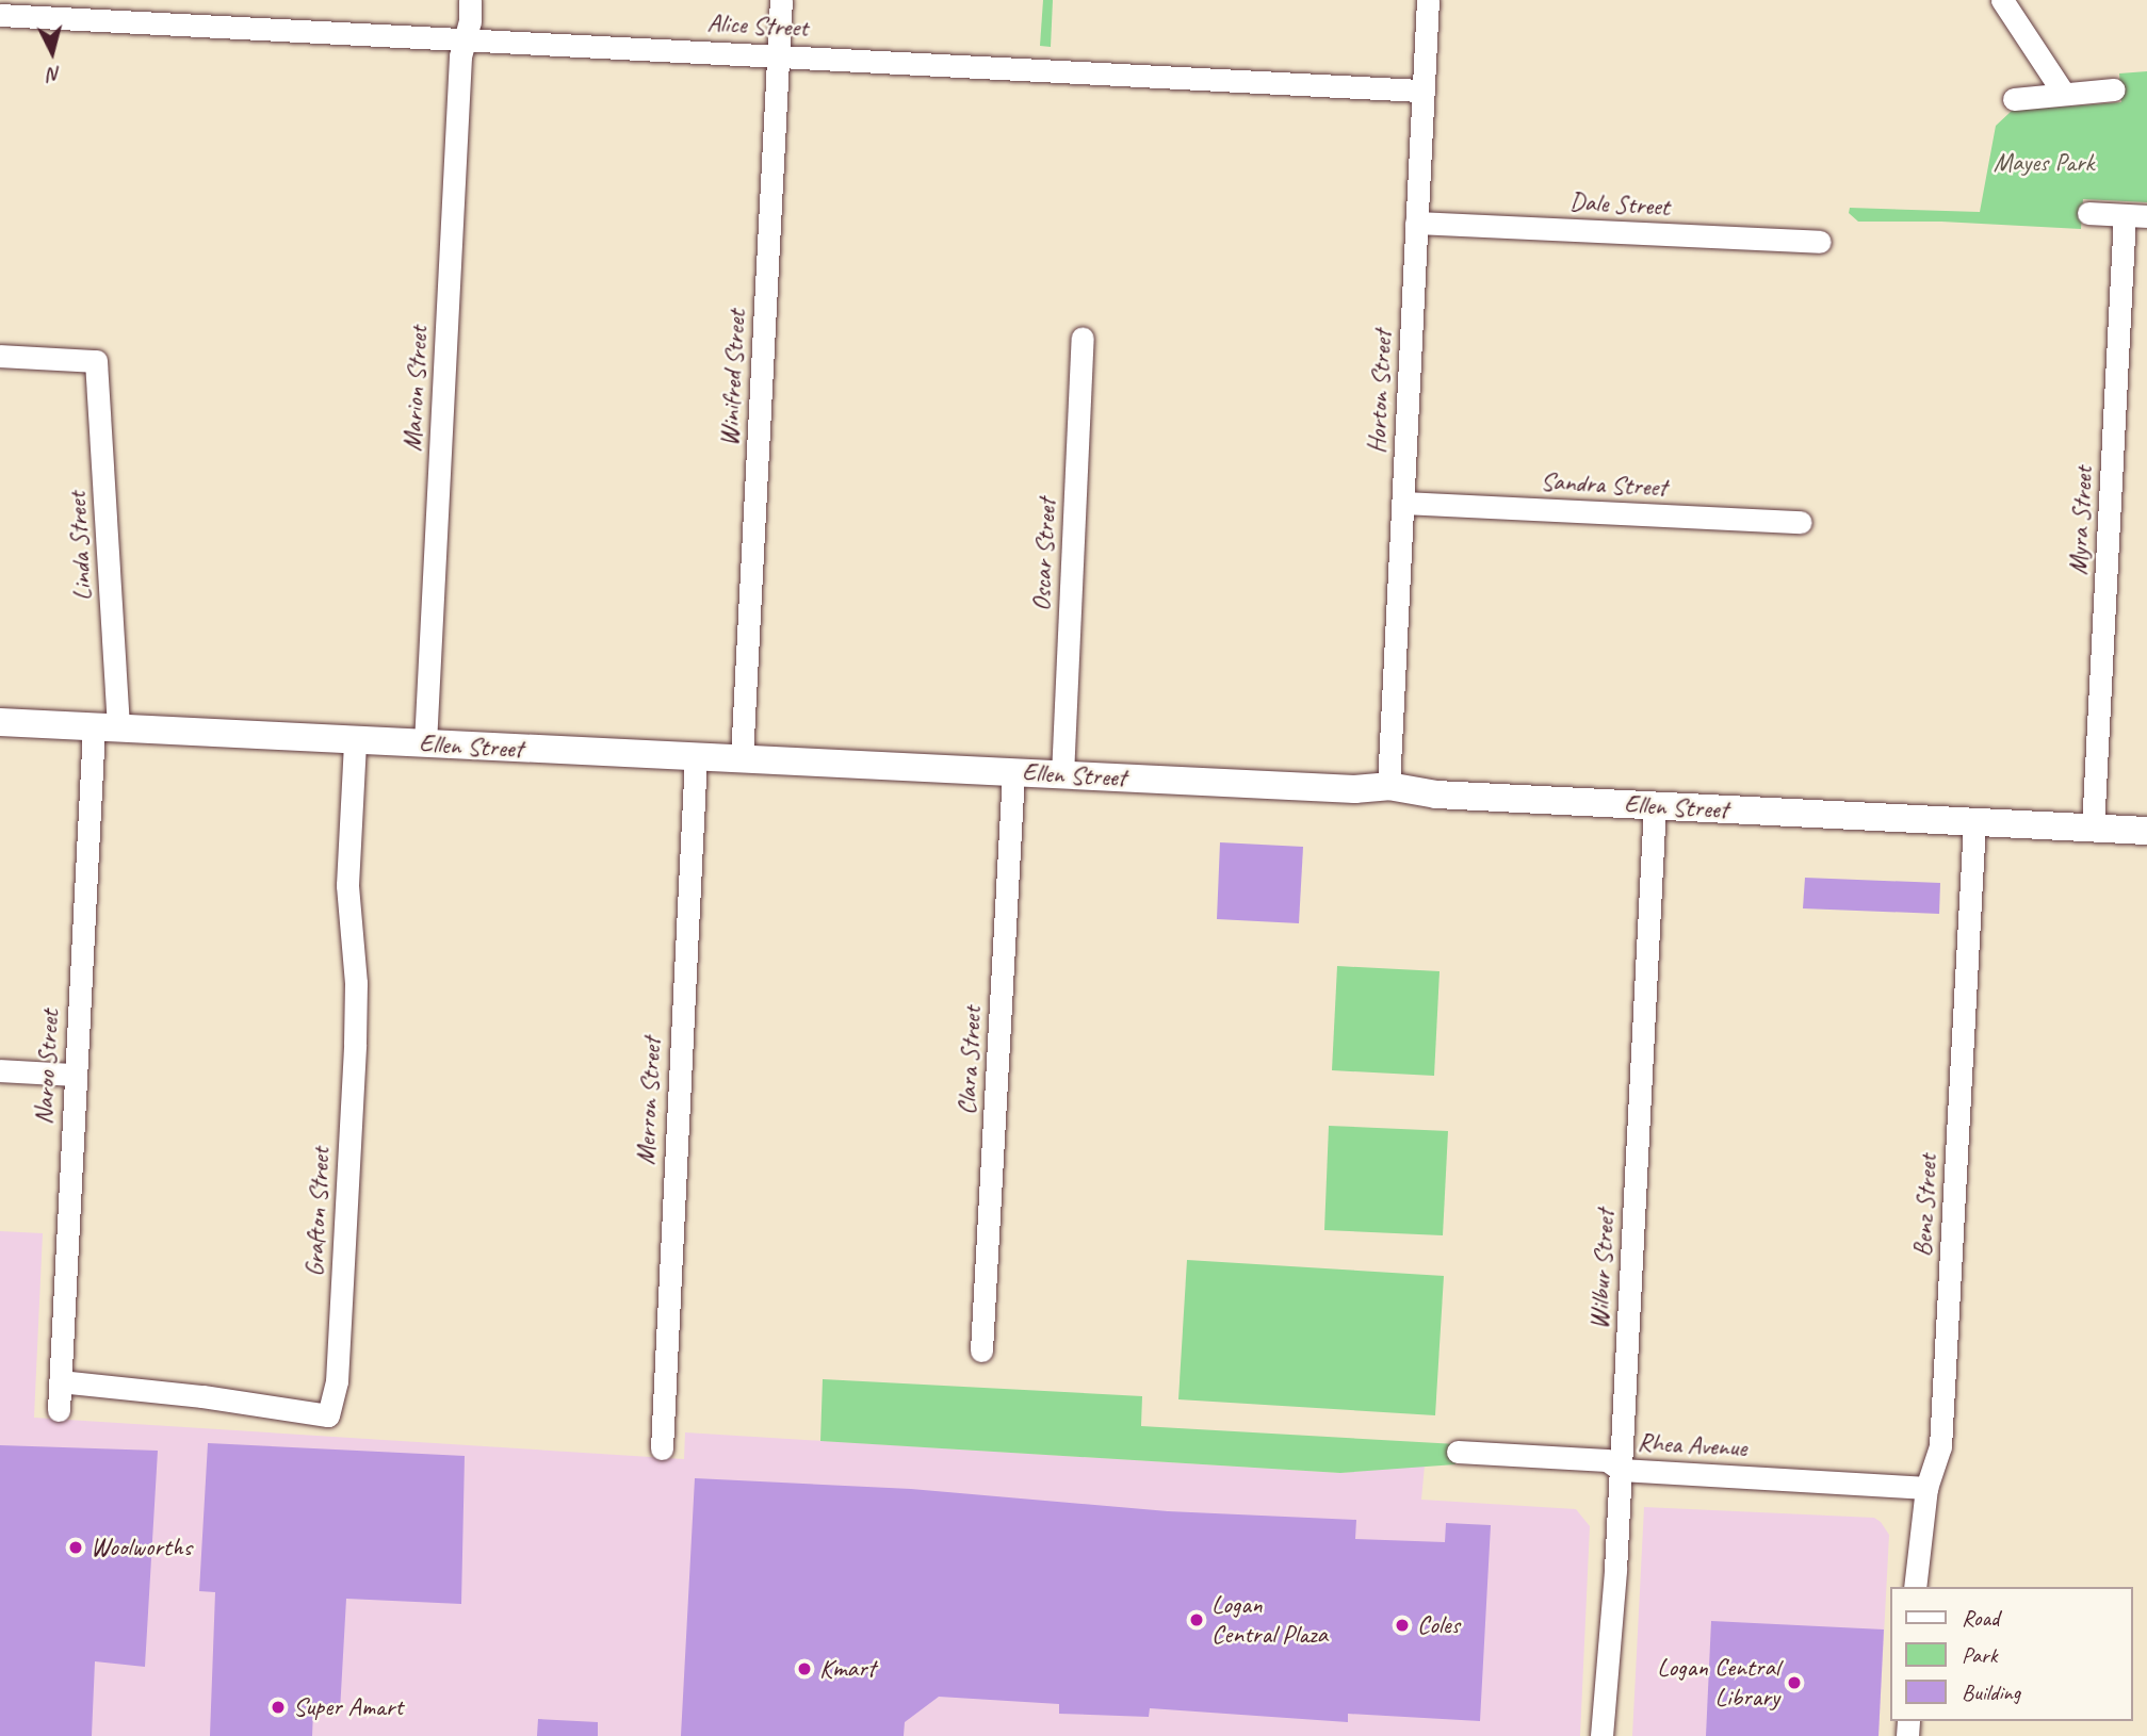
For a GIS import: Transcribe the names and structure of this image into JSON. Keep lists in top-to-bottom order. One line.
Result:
{"streets":{"street":["Alice Street","Dale Street","Winifred Street","Marion Street","Horton Street","Sandra Street","Myra Street","Linda Street","Oscar Street","Ellen Street","Clara Street","Naroo Street","Merron Street","Benz Street","Grafton Street","Wilbur Street","Rhea Avenue"]},"crossings":[["Alice Street","Winifred Street"],["Alice Street","Marion Street"],["Alice Street","Horton Street"],["Dale Street","Horton Street"],["Winifred Street","Ellen Street"],["Marion Street","Ellen Street"],["Horton Street","Sandra Street"],["Horton Street","Ellen Street"],["Myra Street","Ellen Street"],["Linda Street","Ellen Street"],["Linda Street","Naroo Street"],["Oscar Street","Ellen Street"],["Ellen Street","Clara Street"],["Ellen Street","Naroo Street"],["Ellen Street","Merron Street"],["Ellen Street","Benz Street"],["Ellen Street","Grafton Street"],["Ellen Street","Wilbur Street"],["Naroo Street","Grafton Street"],["Benz Street","Rhea Avenue"],["Wilbur Street","Rhea Avenue"]],"parks":["Mayes Park"],"places":["Woolworths","Logan Central Plaza","Coles","Kmart","Logan Central Library","Super Amart"],"legend":["Road","Park","Building"],"north":"bottom"}
